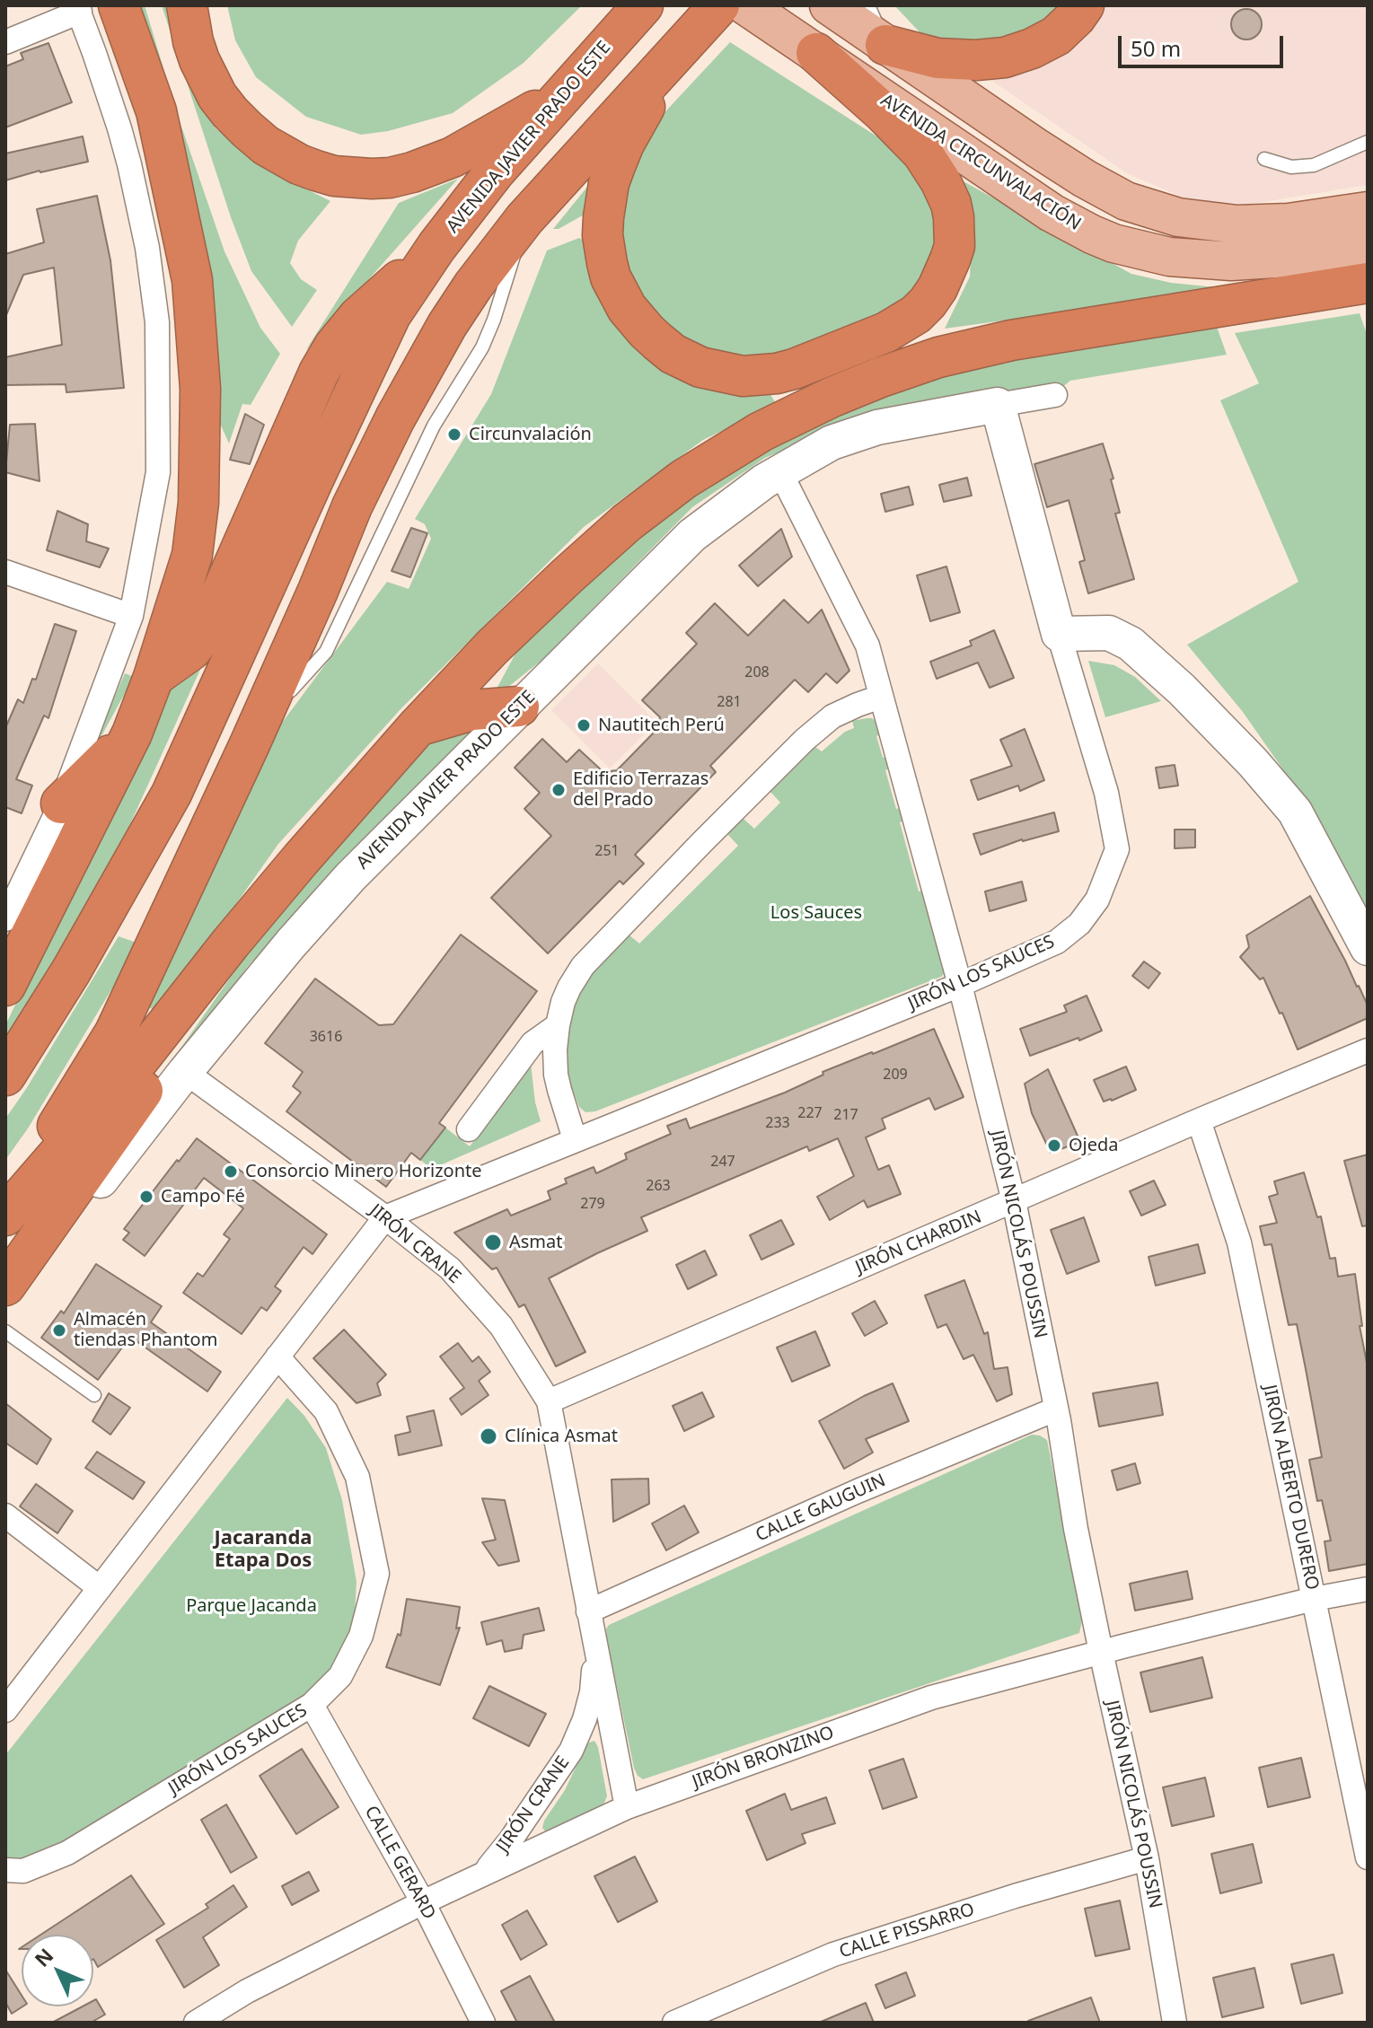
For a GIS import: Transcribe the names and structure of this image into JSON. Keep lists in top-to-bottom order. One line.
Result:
{"streets":{"highway":["AVENIDA JAVIER PRADO ESTE"],"main road":["AVENIDA CIRCUNVALACIÓN"],"street":["JIRÓN LOS SAUCES","JIRÓN NICOLÁS POUSSIN","JIRÓN CHARDIN","JIRÓN CRANE","JIRÓN ALBERTO DURERO","CALLE GAUGUIN","JIRÓN BRONZINO","CALLE GERARD","CALLE PISSARRO"]},"crossings":[["AVENIDA JAVIER PRADO ESTE","JIRÓN LOS SAUCES"],["AVENIDA JAVIER PRADO ESTE","JIRÓN NICOLÁS POUSSIN"],["AVENIDA JAVIER PRADO ESTE","JIRÓN CRANE"],["JIRÓN LOS SAUCES","JIRÓN NICOLÁS POUSSIN"],["JIRÓN LOS SAUCES","JIRÓN CRANE"],["JIRÓN LOS SAUCES","CALLE GERARD"],["JIRÓN NICOLÁS POUSSIN","JIRÓN CHARDIN"],["JIRÓN NICOLÁS POUSSIN","CALLE GAUGUIN"],["JIRÓN NICOLÁS POUSSIN","JIRÓN BRONZINO"],["JIRÓN NICOLÁS POUSSIN","CALLE PISSARRO"],["JIRÓN CHARDIN","JIRÓN CRANE"],["JIRÓN CHARDIN","JIRÓN ALBERTO DURERO"],["JIRÓN CRANE","CALLE GAUGUIN"],["JIRÓN CRANE","JIRÓN BRONZINO"],["JIRÓN ALBERTO DURERO","JIRÓN BRONZINO"],["JIRÓN BRONZINO","CALLE GERARD"]],"districts":["Jacaranda Etapa Dos"],"parks":["Los Sauces","Parque Jacanda"],"places":["Circunvalación","Nautitech Perú","Edificio Terrazas del Prado","Ojeda","Consorcio Minero Horizonte","Campo Fé","Asmat","Almacén tiendas Phantom","Clínica Asmat"],"house_numbers":["208","281","251","3616","209","227","217","233","247","263","279"],"scale_bar":"50 m","north":"top left"}
